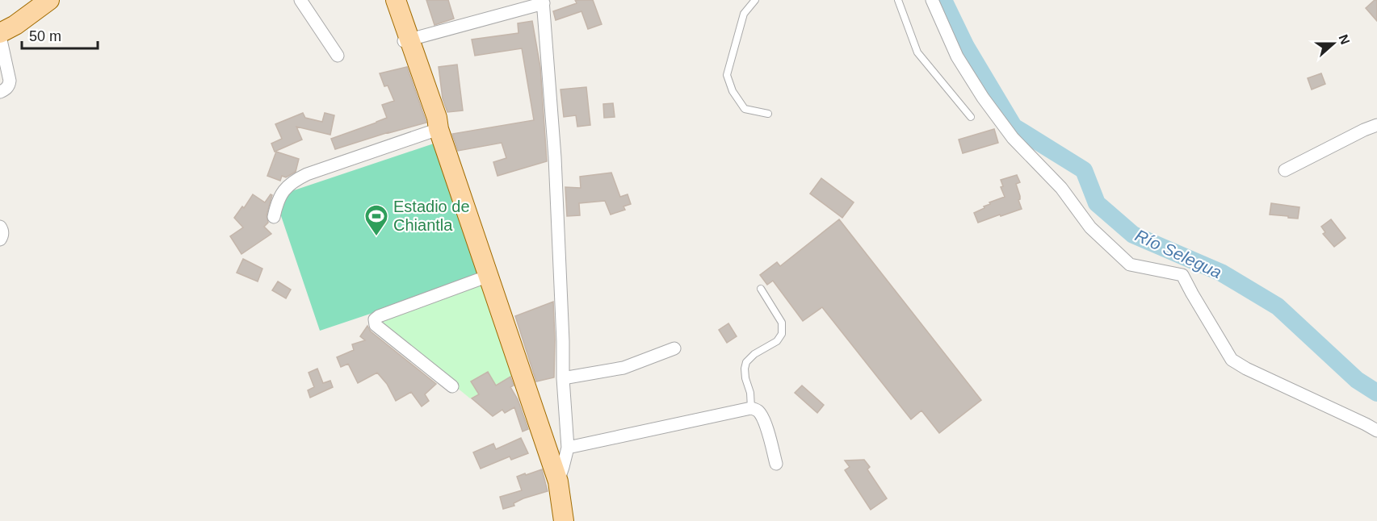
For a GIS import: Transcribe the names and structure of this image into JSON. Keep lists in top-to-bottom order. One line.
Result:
{"water":["Río Selegua"],"places":{"sports":["Estadio de Chiantla"]},"scale_bar":"50 m","north":"right"}
